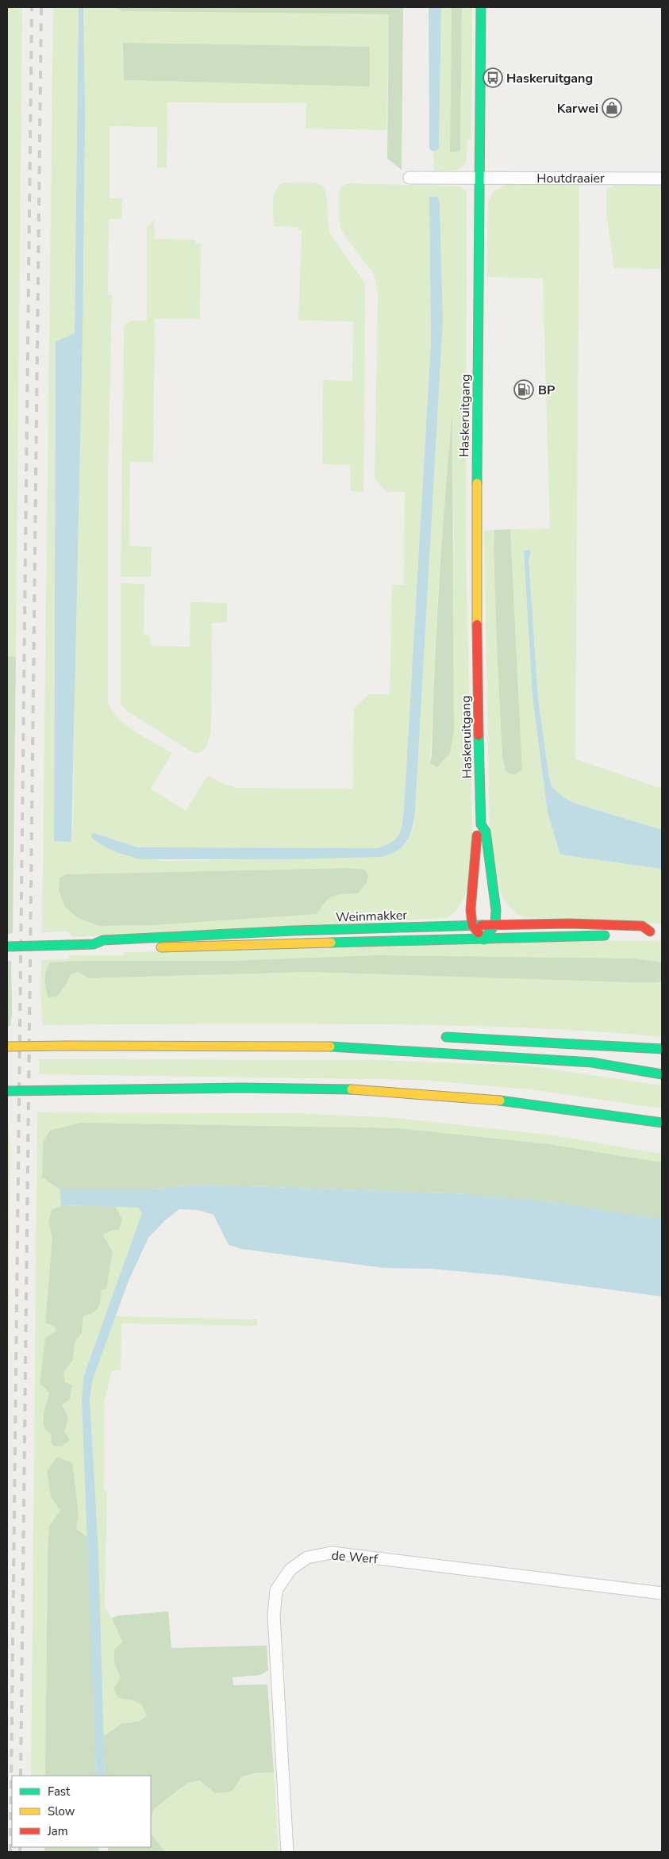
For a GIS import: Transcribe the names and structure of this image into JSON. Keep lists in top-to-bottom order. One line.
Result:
{"streets":{"main road":["Haskeruitgang","Weinmakker"],"street":["Houtdraaier","de Werf"]},"crossings":[["Houtdraaier","Haskeruitgang"],["Haskeruitgang","Weinmakker"]],"places":{"bus stop":["Haskeruitgang"],"shop":["Karwei"],"fuel station":["BP"]},"legend":["Fast","Slow","Jam"]}
